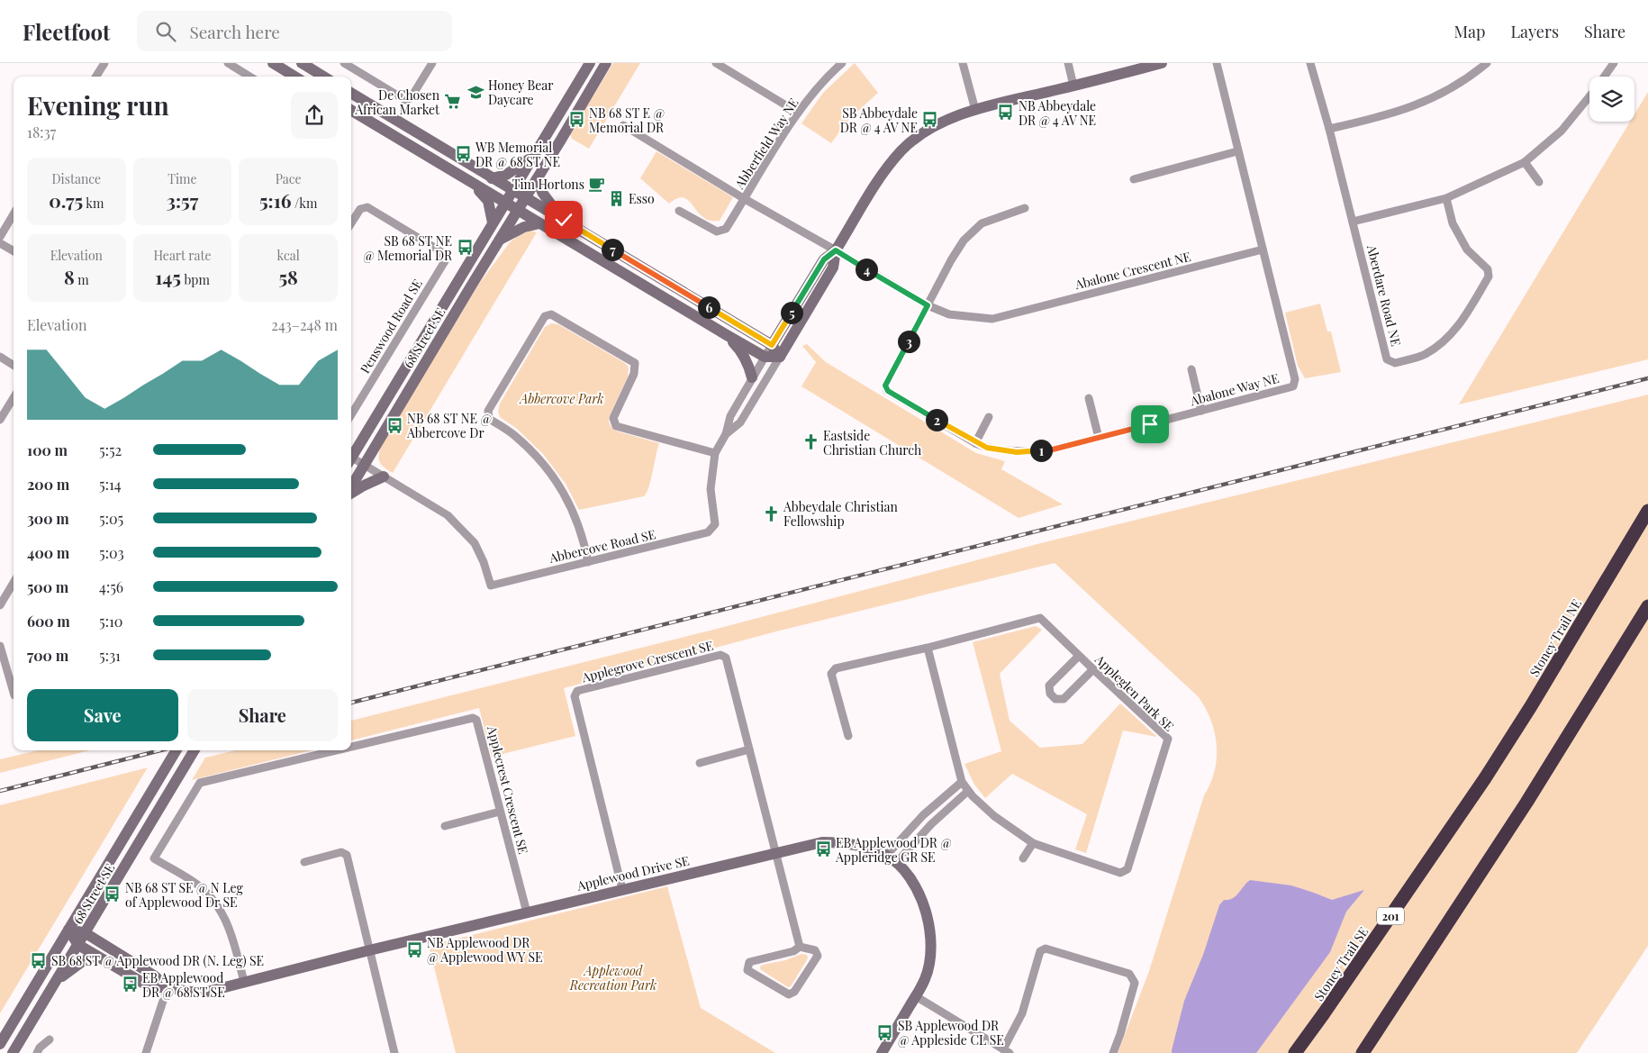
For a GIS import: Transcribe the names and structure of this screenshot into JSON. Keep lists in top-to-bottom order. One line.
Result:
{"streets":{"highway":["Stoney Trail NE","201","Stoney Trail SE"],"street":["Abberfield Way NE","Abalone Crescent NE","Aberdare Road NE","Penswood Road SE","68 Street SE","Abalone Way NE","Abbercove Road SE","Applegrove Crescent SE","Appleglen Park SE","Applecrest Crescent SE","Applewood Drive SE"]},"crossings":[["Abberfield Way NE","Abalone Crescent NE"],["Abalone Crescent NE","Abalone Way NE"],["68 Street SE","Applewood Drive SE"],["Stoney Trail NE","Stoney Trail SE"],["Applegrove Crescent SE","Applewood Drive SE"],["Applecrest Crescent SE","Applewood Drive SE"]],"parks":["Abbercove Park","Applewood Recreation Park"],"places":{"school or university":["Honey Bear Daycare"],"supermarket":["De Chosen African Market"],"bus stop":["NB Abbeydale DR @ 4 AV NE","NB 68 ST E @ Memorial DR","SB Abbeydale DR @ 4 AV NE","WB Memorial DR @ 68 ST NE","SB 68 ST NE @ Memorial DR","NB 68 ST NE @ Abbercove Dr","EB Applewood DR @ Appleridge GR SE","NB 68 ST SE @ N Leg of Applewood Dr SE","NB Applewood DR @ Applewood WY SE","SB 68 ST @ Applewood DR (N. Leg) SE","EB Applewood DR @ 68 ST SE","SB Applewood DR @ Appleside CL SE"],"cafe":["Tim Hortons"],"building":["Esso"],"church":["Eastside Christian Church","Abbeydale Christian Fellowship"]},"page":{"header":"Fleetfoot","search":"Search here","nav":["Map","Layers","Share"],"heading":["Evening run","18:37"],"stats":[["Distance","0.75 km"],["Time","3:57"],["Pace","5:16 /km"],["Elevation","8 m"],["Heart rate","145 bpm"],["kcal","58"]],"pins":["7","4","6","5","3","2","1"],"chart":["Elevation","243–248 m"],"list":[{"name":"100 m","note":"5:52"},{"name":"200 m","note":"5:14"},{"name":"300 m","note":"5:05"},{"name":"400 m","note":"5:03"},{"name":"500 m","note":"4:56"},{"name":"600 m","note":"5:10"},{"name":"700 m","note":"5:31"}],"buttons":["Save","Share"]}}
